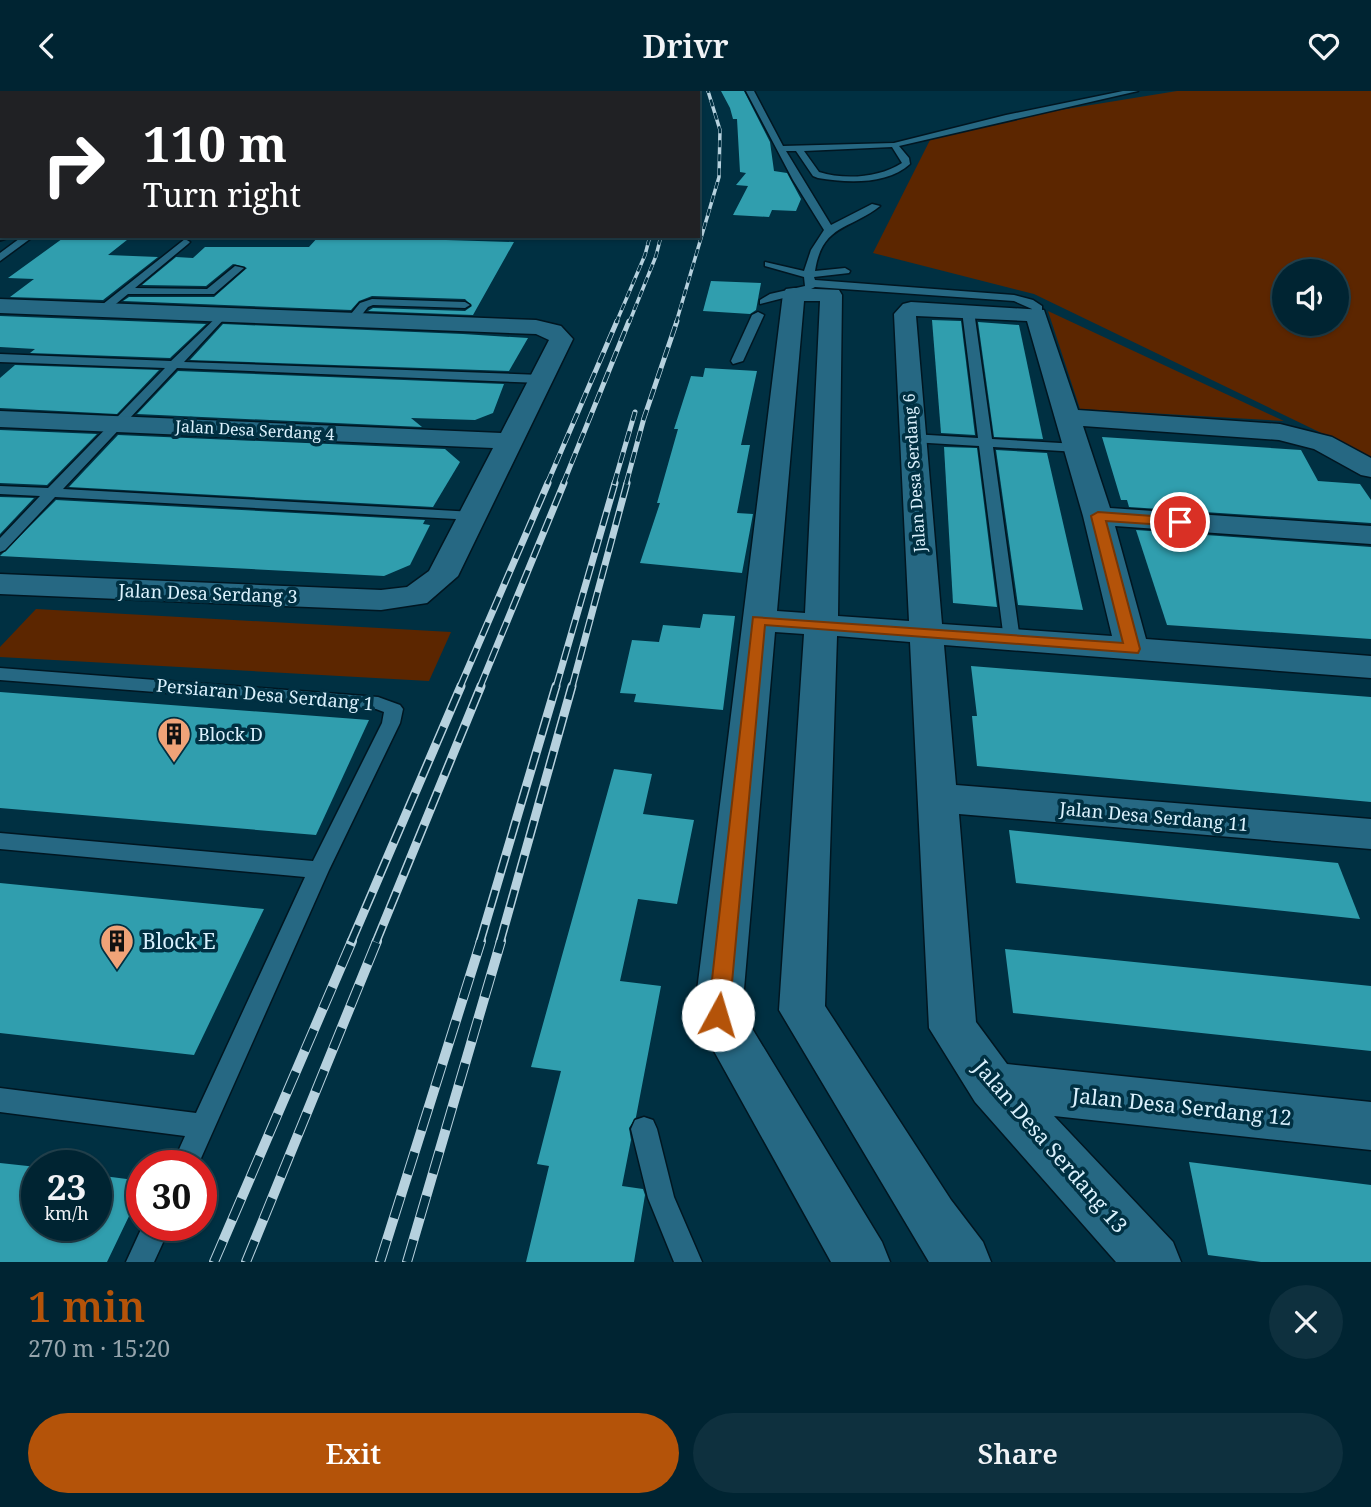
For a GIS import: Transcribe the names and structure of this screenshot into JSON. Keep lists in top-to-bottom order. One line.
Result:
{"streets":{"street":["Jalan Desa Serdang 4","Jalan Desa Serdang 6","Jalan Desa Serdang 3","Jalan Desa Serdang 11","Jalan Desa Serdang 12","Jalan Desa Serdang 13"],"lane":["Persiaran Desa Serdang 1"]},"crossings":[["Jalan Desa Serdang 6","Jalan Desa Serdang 11"],["Jalan Desa Serdang 6","Jalan Desa Serdang 13"],["Jalan Desa Serdang 12","Jalan Desa Serdang 13"]],"places":{"building":["Block D","Block E"]},"page":{"header":"Drivr","turn":["110 m","Turn right"],"speed":"23 km/h","limit":"30","heading":["1 min","270 m · 15:20"],"buttons":["Exit","Share"]}}
